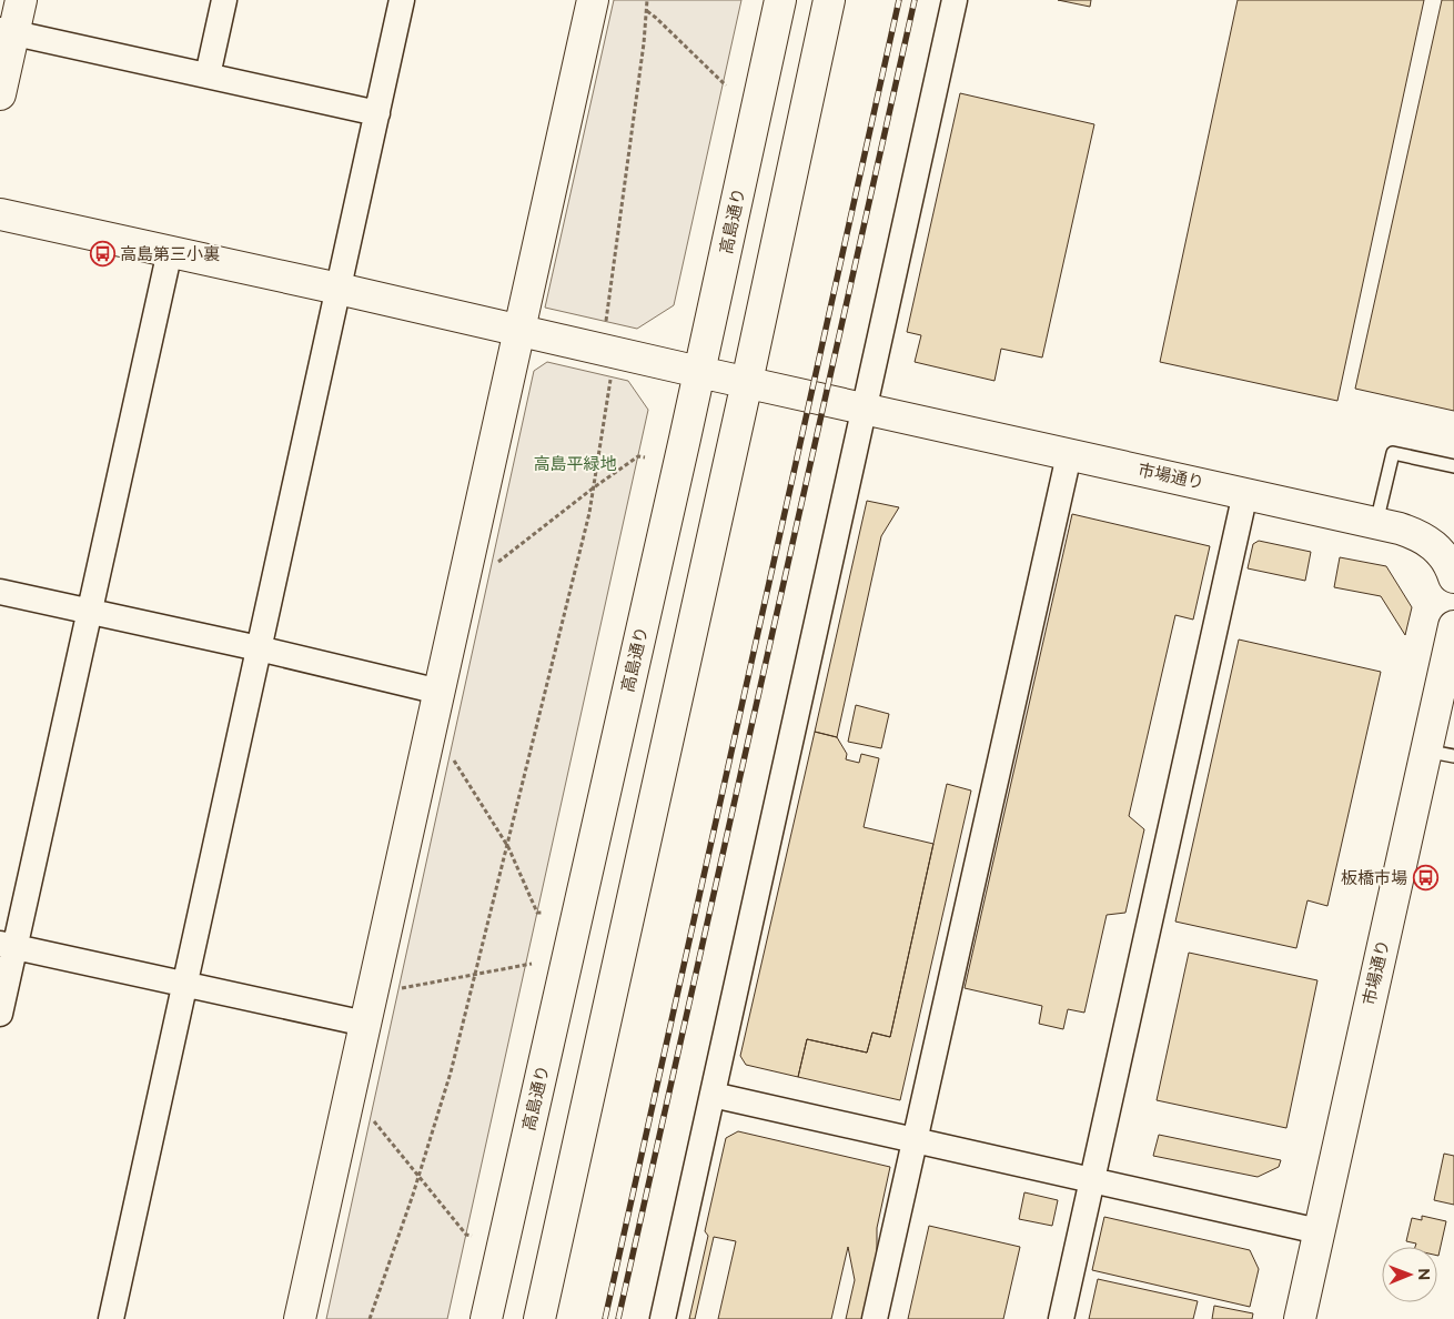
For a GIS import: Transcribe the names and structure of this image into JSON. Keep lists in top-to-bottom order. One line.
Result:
{"streets":{"street":["高島通り","市場通り"]},"crossings":[["高島通り","市場通り"]],"parks":["高島平緑地"],"places":{"bus stop":["高島第三小裏","板橋市場"]},"north":"right"}
